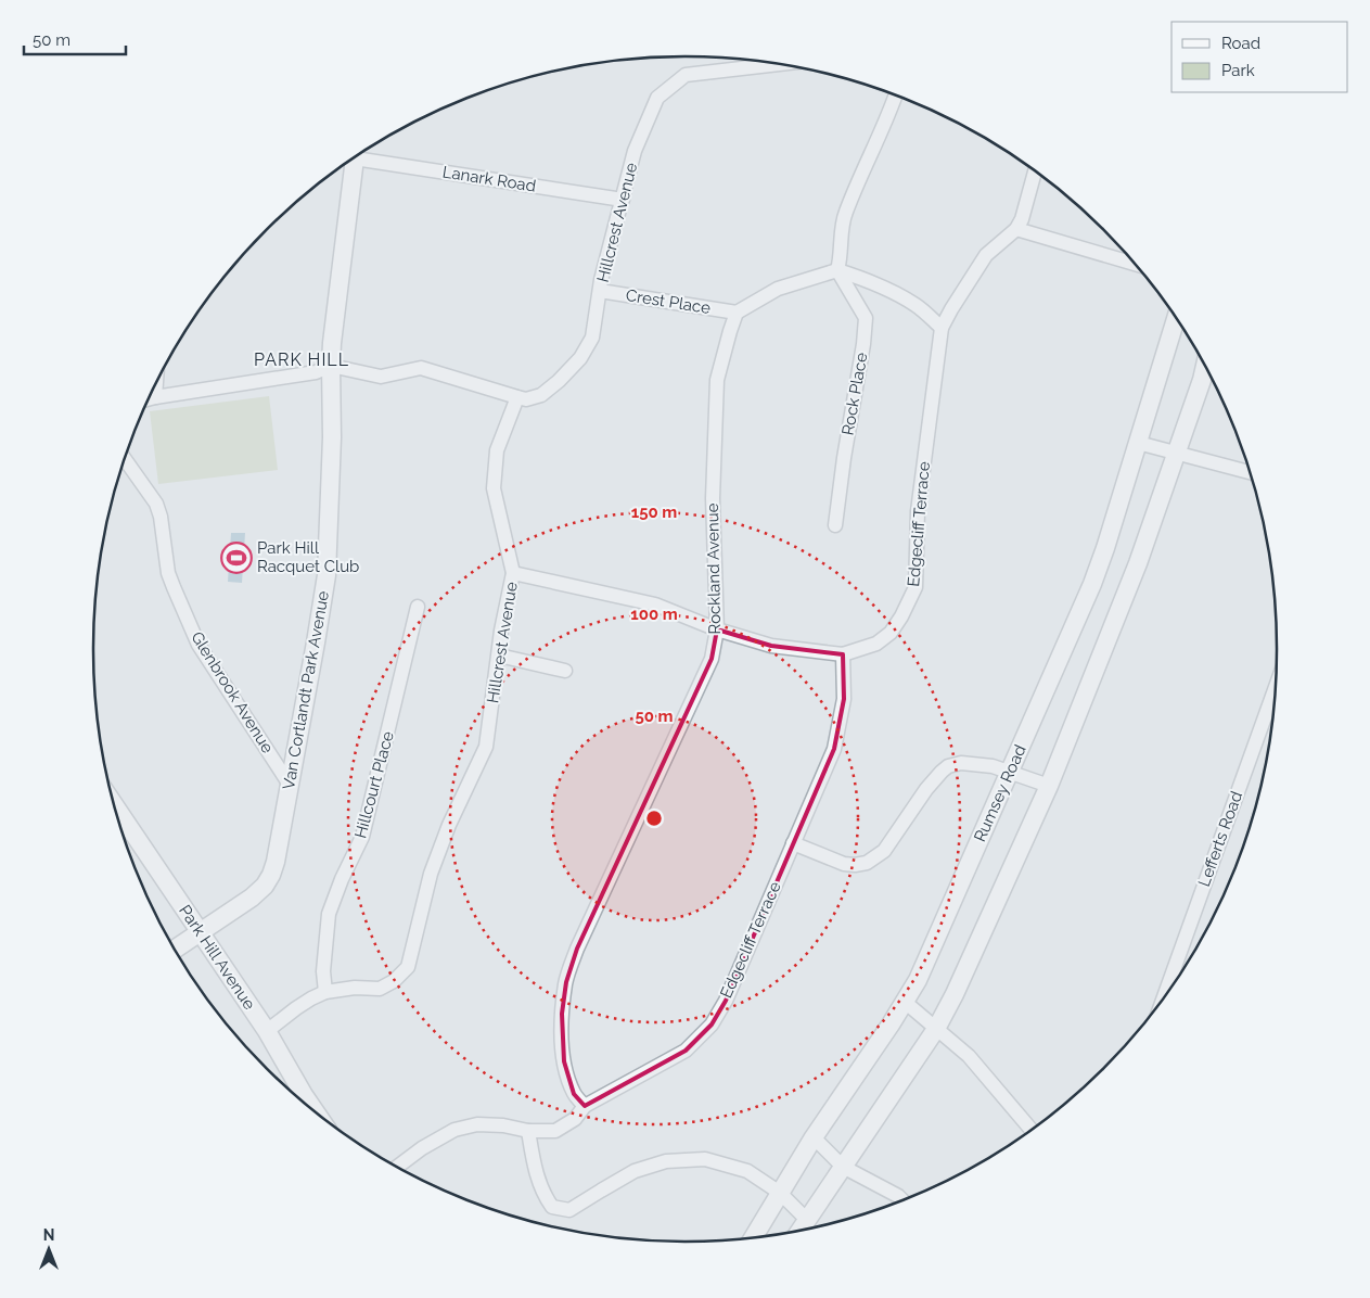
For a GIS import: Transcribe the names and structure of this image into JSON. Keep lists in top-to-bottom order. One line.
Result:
{"streets":{"street":["Lanark Road","Hillcrest Avenue","Crest Place","Rock Place","Edgecliff Terrace","Rockland Avenue","Van Cortlandt Park Avenue","Glenbrook Avenue","Hillcourt Place","Rumsey Road","Lefferts Road","Park Hill Avenue"]},"crossings":[["Lanark Road","Hillcrest Avenue"],["Hillcrest Avenue","Crest Place"],["Hillcrest Avenue","Hillcourt Place"],["Hillcrest Avenue","Park Hill Avenue"],["Crest Place","Rockland Avenue"],["Edgecliff Terrace","Rockland Avenue"],["Van Cortlandt Park Avenue","Glenbrook Avenue"],["Van Cortlandt Park Avenue","Park Hill Avenue"]],"districts":["PARK HILL"],"places":{"sports":["Park Hill Racquet Club"]},"legend":["Road","Park"],"scale_bar":"50 m","north":"top","rings":["150 m","100 m","50 m"]}
